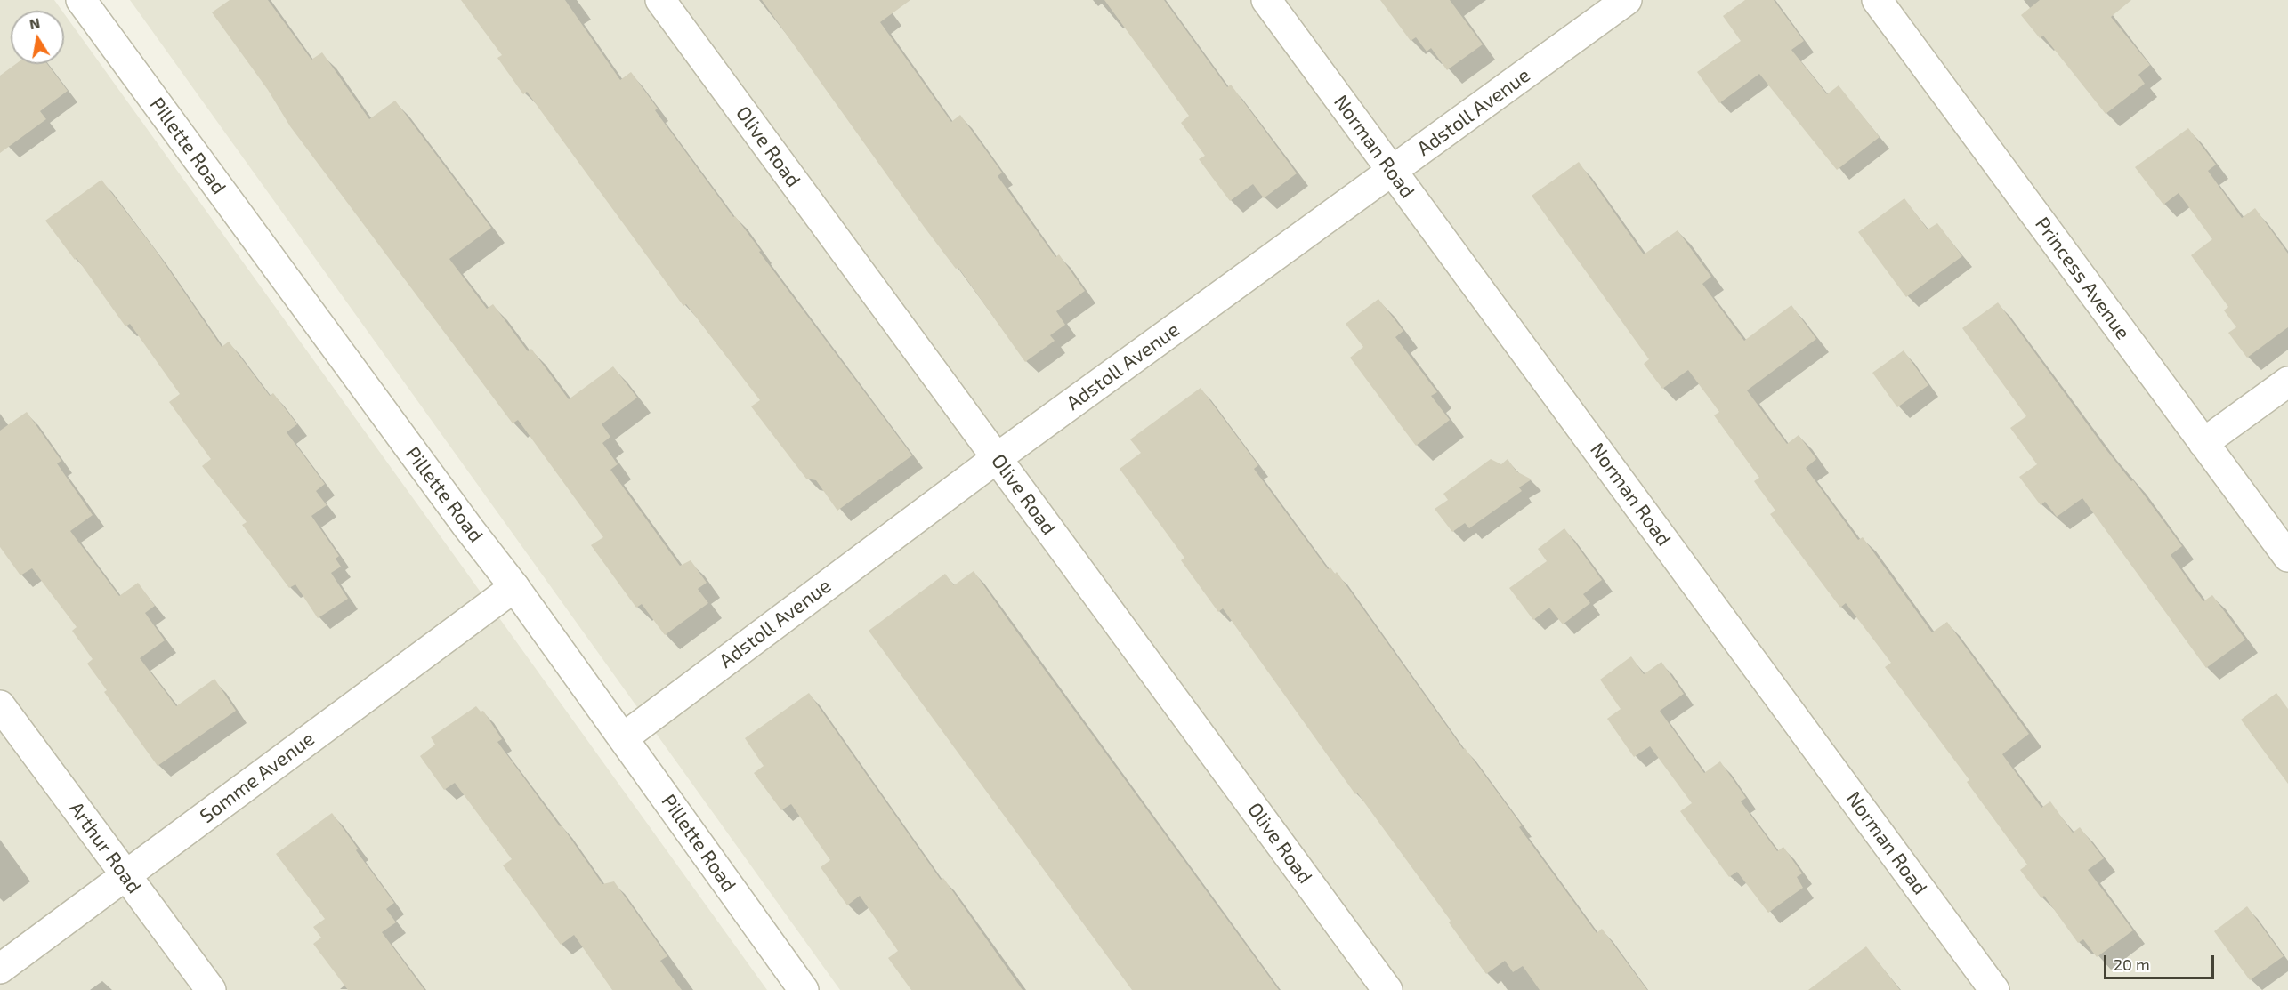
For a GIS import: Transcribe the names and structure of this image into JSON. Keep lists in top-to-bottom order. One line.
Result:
{"streets":{"street":["Adstoll Avenue","Pillette Road","Olive Road","Norman Road","Princess Avenue","Somme Avenue","Arthur Road"]},"crossings":[["Adstoll Avenue","Pillette Road"],["Adstoll Avenue","Olive Road"],["Adstoll Avenue","Norman Road"],["Pillette Road","Somme Avenue"],["Somme Avenue","Arthur Road"]],"scale_bar":"20 m","north":"top"}
